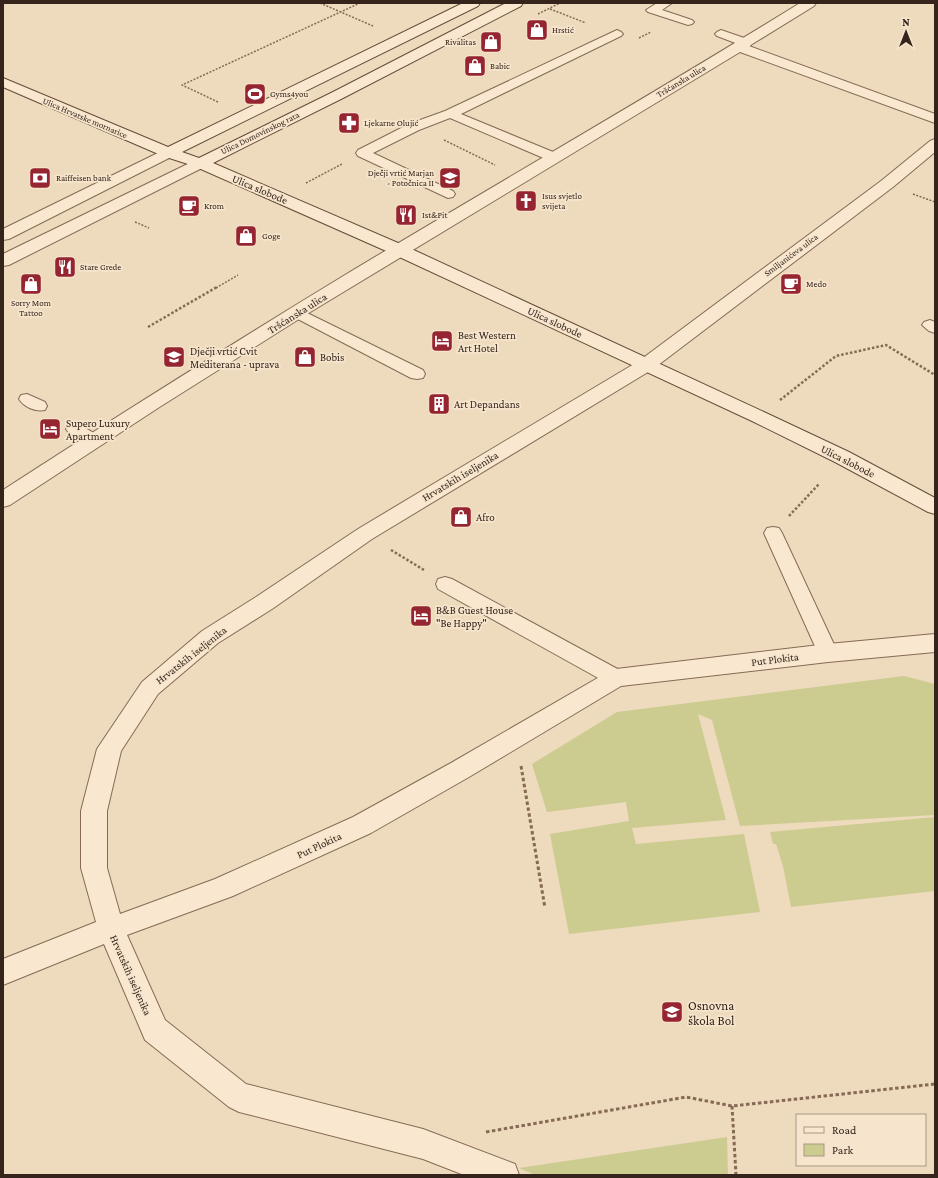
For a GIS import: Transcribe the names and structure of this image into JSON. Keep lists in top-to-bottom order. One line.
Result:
{"streets":{"street":["Tršćanska ulica","Ulica Hrvatske mornarice","Ulica Domovinskog rata","Ulica slobode","Smiljanićeva ulica","Hrvatskih iseljenika","Put Plokita"]},"crossings":[["Tršćanska ulica","Ulica slobode"],["Ulica Hrvatske mornarice","Ulica Domovinskog rata"],["Ulica Hrvatske mornarice","Ulica slobode"],["Ulica Domovinskog rata","Ulica slobode"],["Ulica slobode","Smiljanićeva ulica"],["Ulica slobode","Hrvatskih iseljenika"],["Smiljanićeva ulica","Hrvatskih iseljenika"],["Hrvatskih iseljenika","Put Plokita"]],"places":{"shop":["Hrstić","Rivalitas","Babic","Goge","Sorry Mom Tattoo","Bobis","Afro"],"sports":["Gyms4you"],"pharmacy":["Ljekarne Olujić"],"bank":["Raiffeisen bank"],"school or university":["Dječji vrtić Marjan - Potočnica II","Dječji vrtić Cvit Mediterana - uprava","Osnovna škola Bol"],"church":["Isus svjetlo svijeta"],"cafe":["Krom","Medo"],"restaurant":["Ist&Pit","Stare Grede"],"hotel":["Best Western Art Hotel","Supero Luxury Apartment","B&B Guest House \"Be Happy\""],"building":["Art Depandans"]},"legend":["Road","Park"],"north":"top"}
